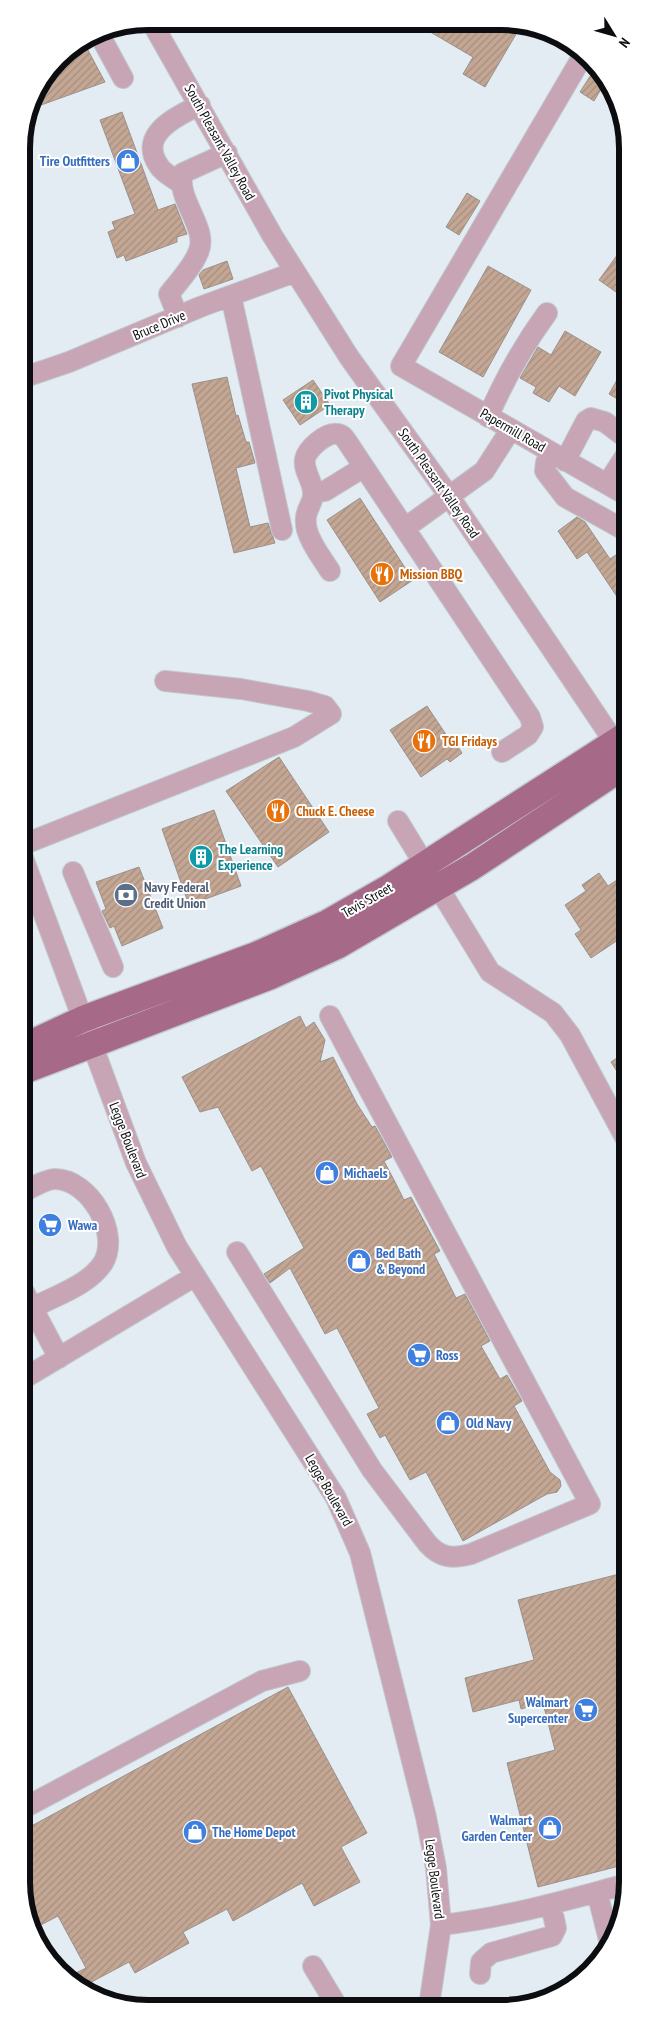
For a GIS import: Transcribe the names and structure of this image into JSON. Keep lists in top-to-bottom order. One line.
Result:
{"streets":{"main road":["Tevis Street"],"street":["South Pleasant Valley Road","Bruce Drive","Papermill Road","Legge Boulevard"]},"crossings":[["South Pleasant Valley Road","Bruce Drive"],["Tevis Street","Legge Boulevard"]],"places":{"shop":["Tire Outfitters","Michaels","Bed Bath & Beyond","Old Navy","Walmart Garden Center","The Home Depot"],"building":["Pivot Physical Therapy","The Learning Experience"],"restaurant":["Mission BBQ","TGI Fridays","Chuck E. Cheese"],"bank":["Navy Federal Credit Union"],"supermarket":["Wawa","Ross","Walmart Supercenter"]},"north":"bottom right"}
